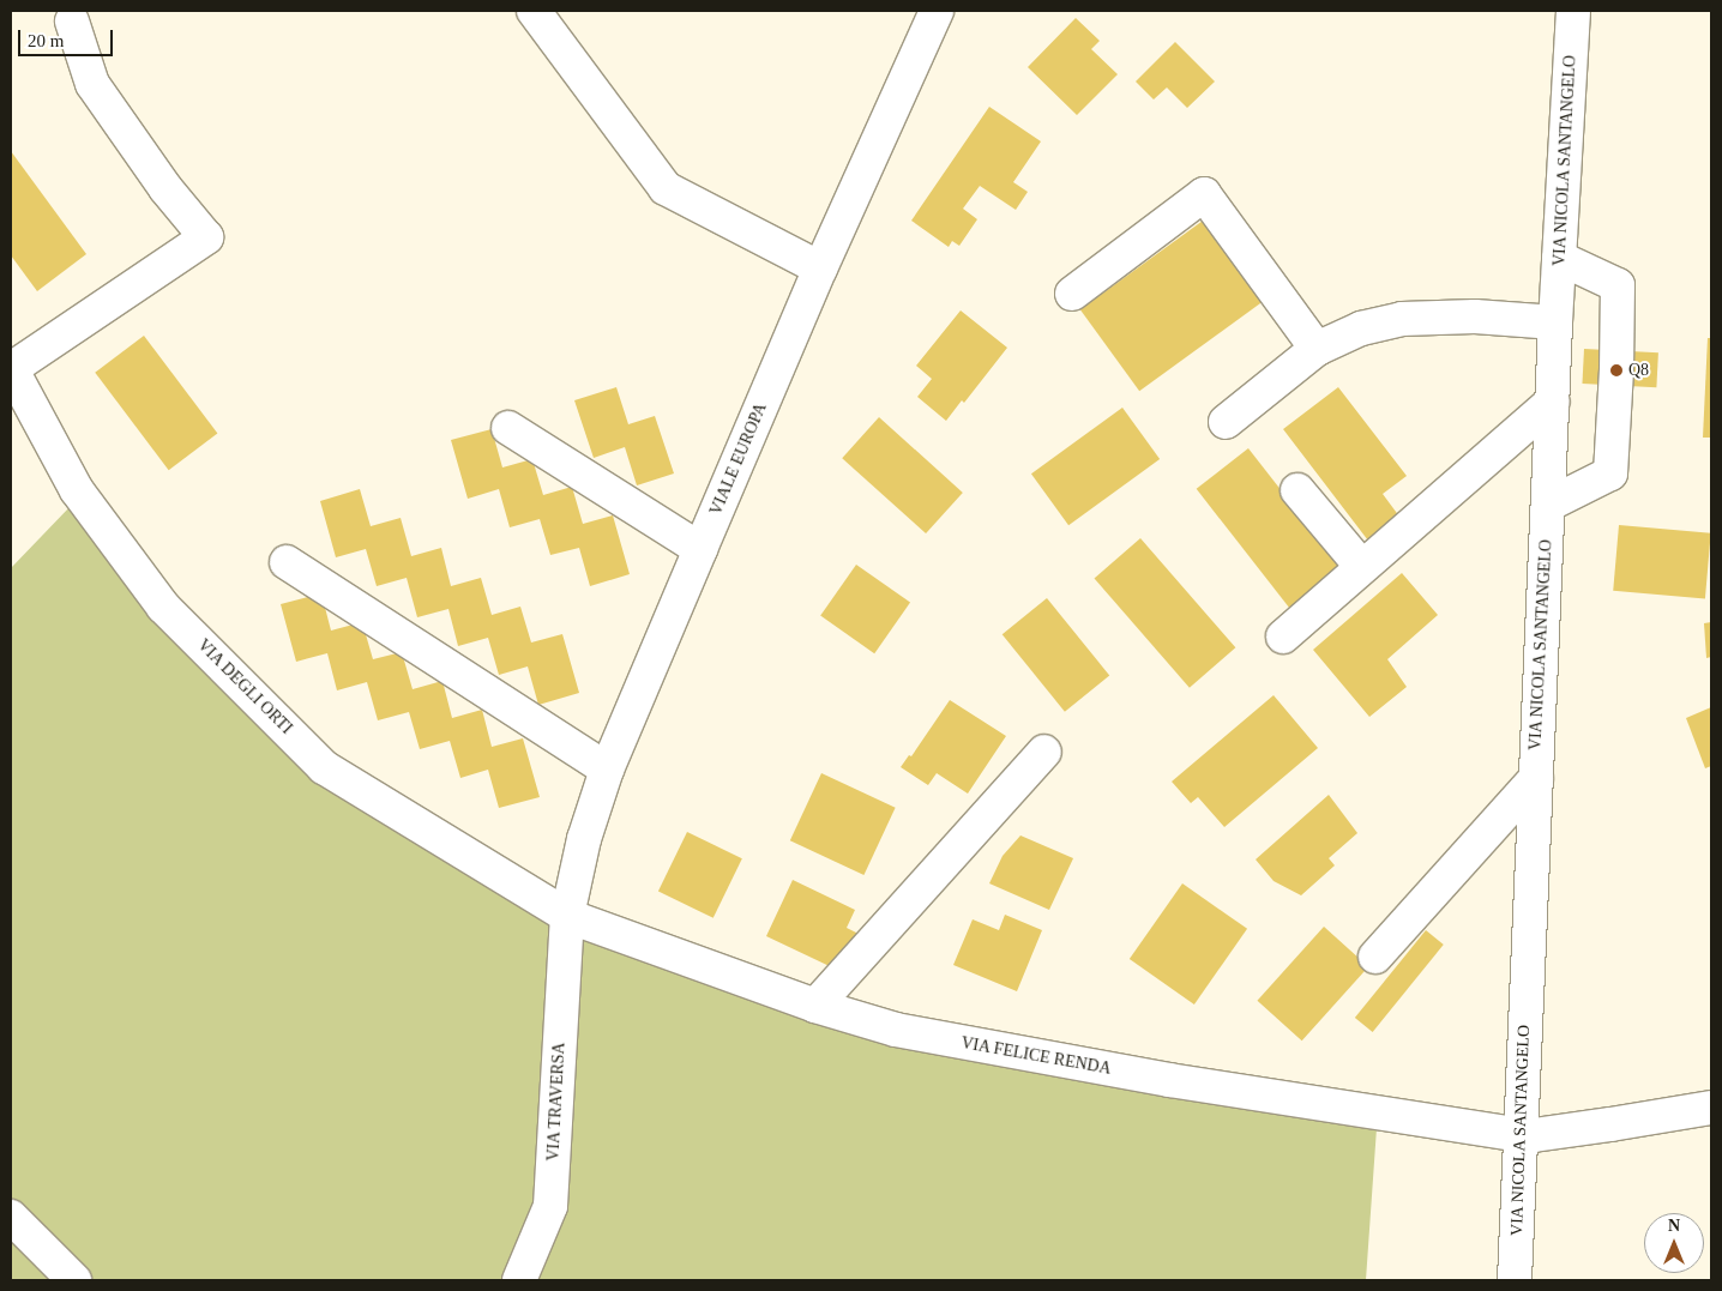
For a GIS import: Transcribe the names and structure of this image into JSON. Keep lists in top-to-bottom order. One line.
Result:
{"streets":{"street":["VIA NICOLA SANTANGELO","VIALE EUROPA","VIA DEGLI ORTI","VIA FELICE RENDA","VIA TRAVERSA"]},"crossings":[["VIA NICOLA SANTANGELO","VIA FELICE RENDA"],["VIALE EUROPA","VIA DEGLI ORTI"],["VIALE EUROPA","VIA FELICE RENDA"],["VIALE EUROPA","VIA TRAVERSA"],["VIA DEGLI ORTI","VIA FELICE RENDA"],["VIA DEGLI ORTI","VIA TRAVERSA"],["VIA FELICE RENDA","VIA TRAVERSA"]],"places":["Q8"],"scale_bar":"20 m","north":"top"}
